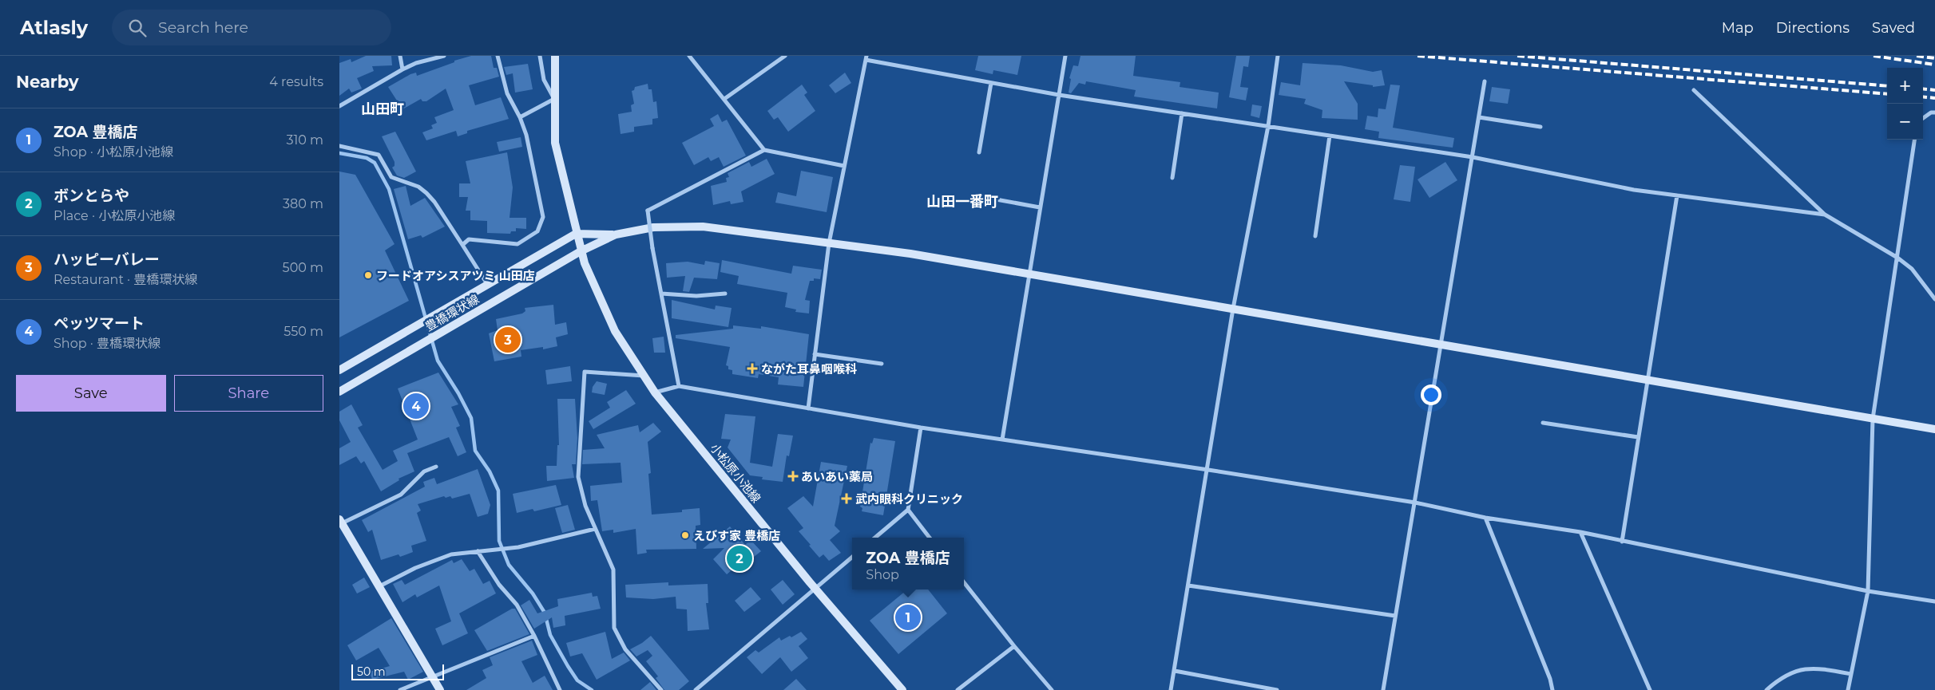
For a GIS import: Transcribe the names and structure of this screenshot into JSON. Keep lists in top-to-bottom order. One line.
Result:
{"streets":{"street":["豊橋環状線","小松原小池線"]},"crossings":[["豊橋環状線","小松原小池線"]],"districts":["山田町","山田一番町"],"places":{"other":["フードオアシスアツミ 山田店","えびす家 豊橋店"],"health":["ながた耳鼻咽喉科","あいあい薬局","武内眼科クリニック"]},"scale_bar":"50 m","page":{"header":"Atlasly","search":"Search here","nav":["Map","Directions","Saved"],"heading":["Nearby","4 results"],"map_buttons":["+","−"],"list":[{"mark":"1","name":"ZOA 豊橋店","note":"Shop · 小松原小池線","value":"310 m"},{"mark":"2","name":"ボンとらや","note":"Place · 小松原小池線","value":"380 m"},{"mark":"3","name":"ハッピーバレー","note":"Restaurant · 豊橋環状線","value":"500 m"},{"mark":"4","name":"ペッツマート","note":"Shop · 豊橋環状線","value":"550 m"}],"pins":["3","4","2","1"],"buttons":["Save","Share"],"popup":["ZOA 豊橋店","Shop"],"scale":"50 m"}}
